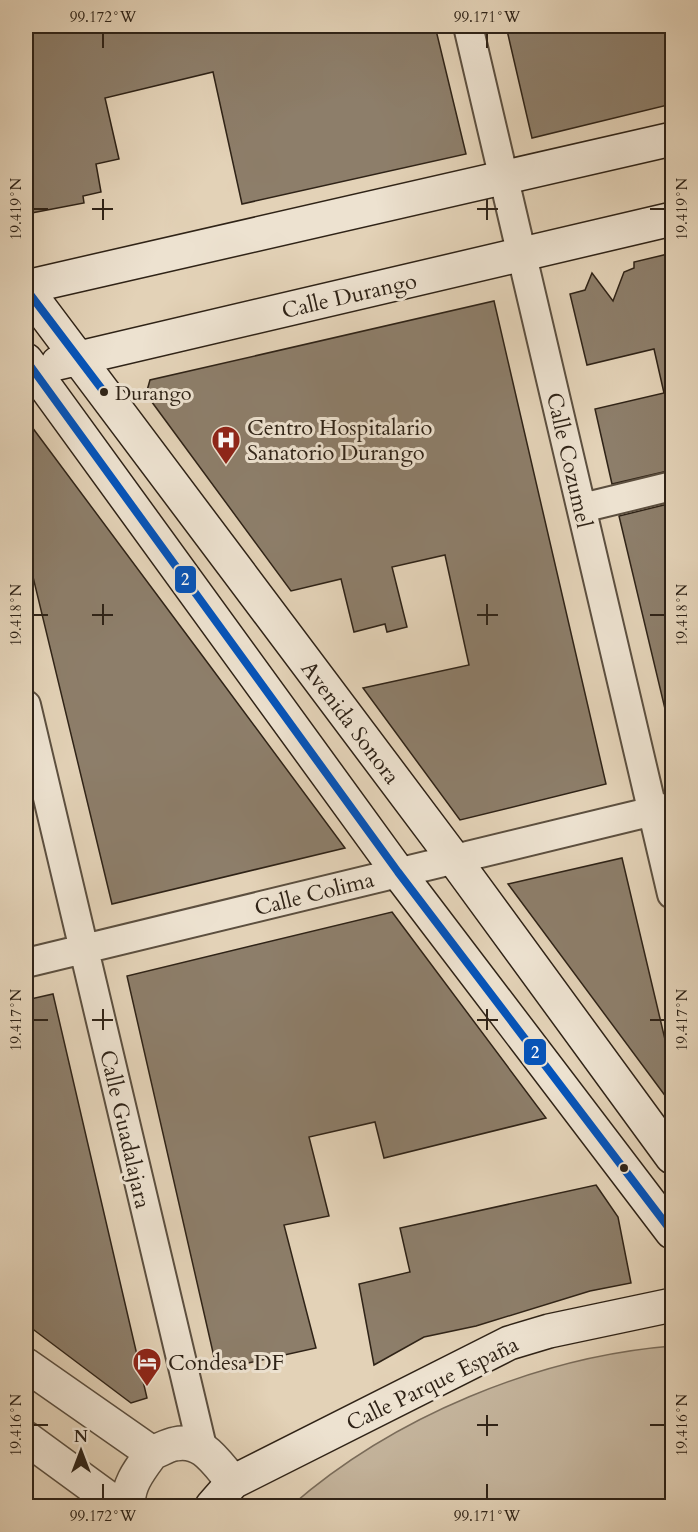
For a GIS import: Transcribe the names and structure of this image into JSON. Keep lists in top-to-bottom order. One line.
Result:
{"streets":{"main road":["Calle Durango","Avenida Sonora","Calle Parque España"],"street":["Calle Cozumel","Calle Colima","Calle Guadalajara"]},"crossings":[["Calle Durango","Calle Cozumel"],["Calle Durango","Avenida Sonora"],["Calle Cozumel","Calle Colima"],["Avenida Sonora","Calle Colima"],["Calle Colima","Calle Guadalajara"]],"places":{"other":["Durango"],"hospital":["Centro Hospitalario Sanatorio Durango"],"hotel":["Condesa DF"]},"lines":["transit line 2"],"north":"top","coordinates":["99.172°W","99.171°W","19.419°N","19.418°N","19.417°N","19.416°N"]}
